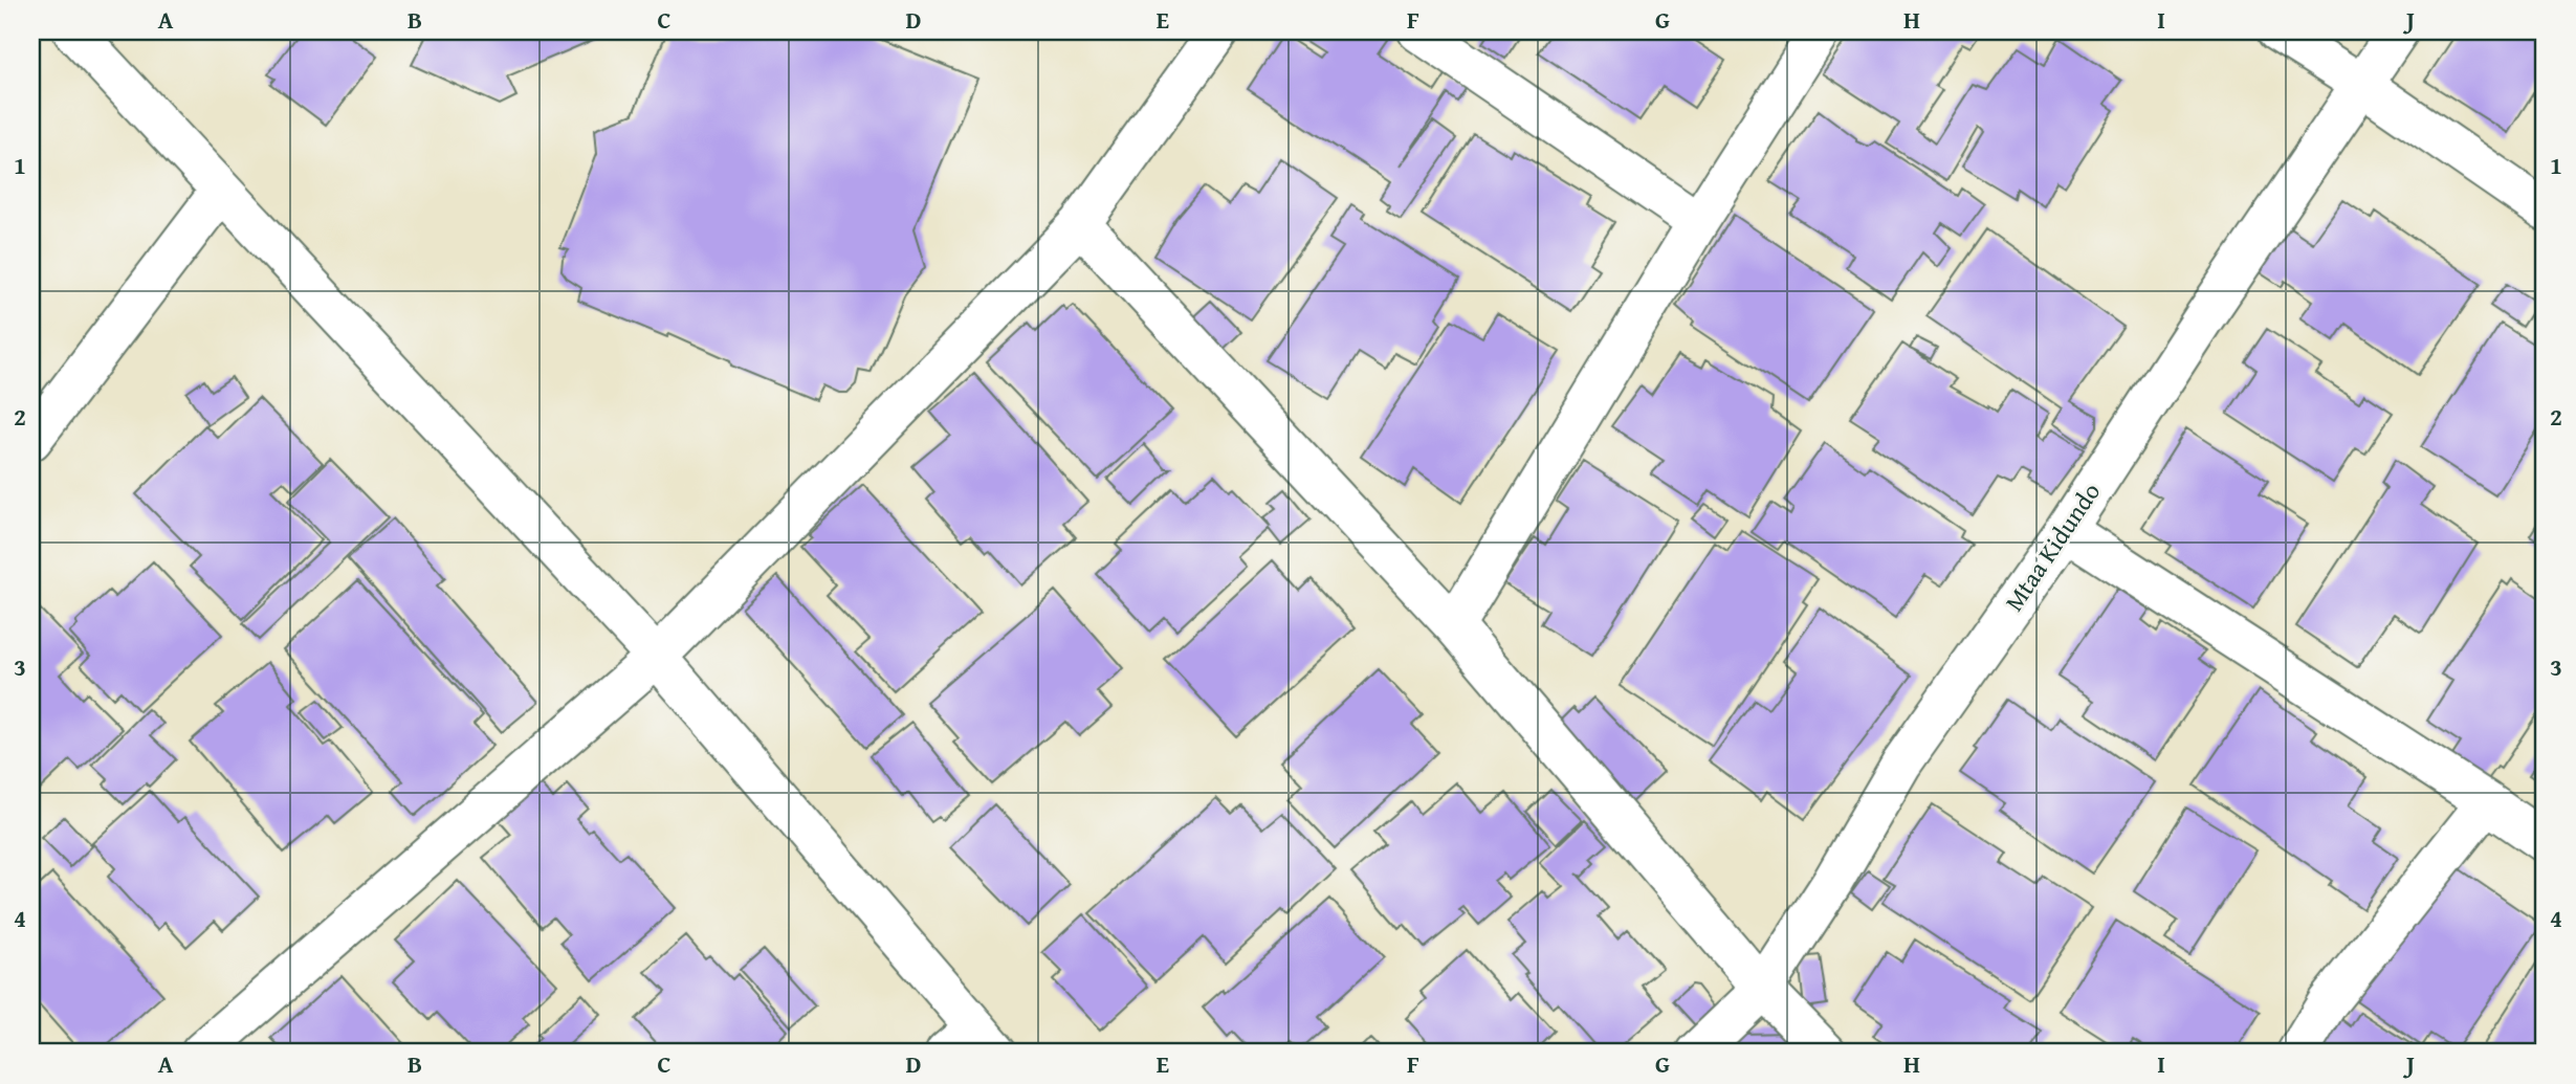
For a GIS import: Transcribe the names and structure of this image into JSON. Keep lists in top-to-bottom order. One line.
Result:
{"streets":{"street":["Mtaa Kidundo"]},"grid":{"columns":["A","B","C","D","E","F","G","H","I","J"],"rows":["1","2","3","4"]}}
